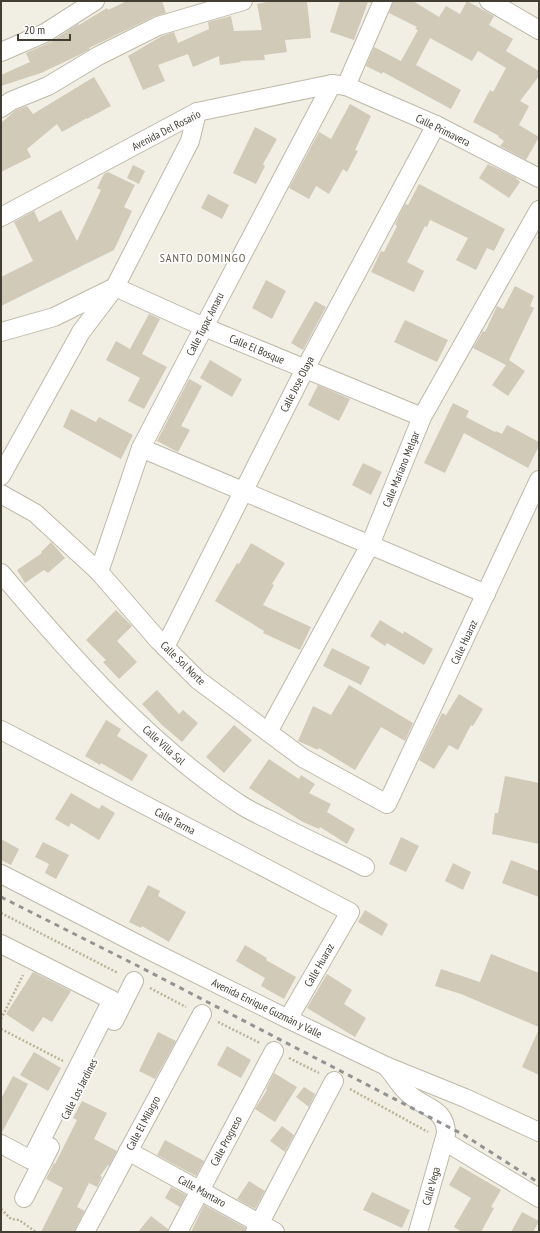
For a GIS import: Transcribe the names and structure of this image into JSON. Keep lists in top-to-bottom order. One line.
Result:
{"streets":{"street":["Avenida Del Rosario","Calle Primavera","Calle Tupac Amaru","Calle El Bosque","Calle Jose Olaya","Calle Mariano Melgar","Calle Huaraz","Calle Sol Norte","Calle Villa Sol","Calle Tarma","Avenida Enrique Guzmán y Valle","Calle Los Jardines","Calle El Milagro","Calle Progreso","Calle Vega","Calle Mantaro"]},"crossings":[["Avenida Del Rosario","Calle Primavera"],["Avenida Del Rosario","Calle Tupac Amaru"],["Calle Primavera","Calle Tupac Amaru"],["Calle Primavera","Calle Jose Olaya"],["Calle Tupac Amaru","Calle El Bosque"],["Calle Tupac Amaru","Calle Sol Norte"],["Calle El Bosque","Calle Jose Olaya"],["Calle El Bosque","Calle Mariano Melgar"],["Calle Jose Olaya","Calle Sol Norte"],["Calle Mariano Melgar","Calle Sol Norte"],["Calle Huaraz","Calle Sol Norte"],["Calle Huaraz","Calle Tarma"],["Calle Huaraz","Avenida Enrique Guzmán y Valle"],["Avenida Enrique Guzmán y Valle","Calle Vega"],["Calle El Milagro","Calle Mantaro"],["Calle Progreso","Calle Mantaro"]],"districts":["SANTO DOMINGO"],"scale_bar":"20 m"}
